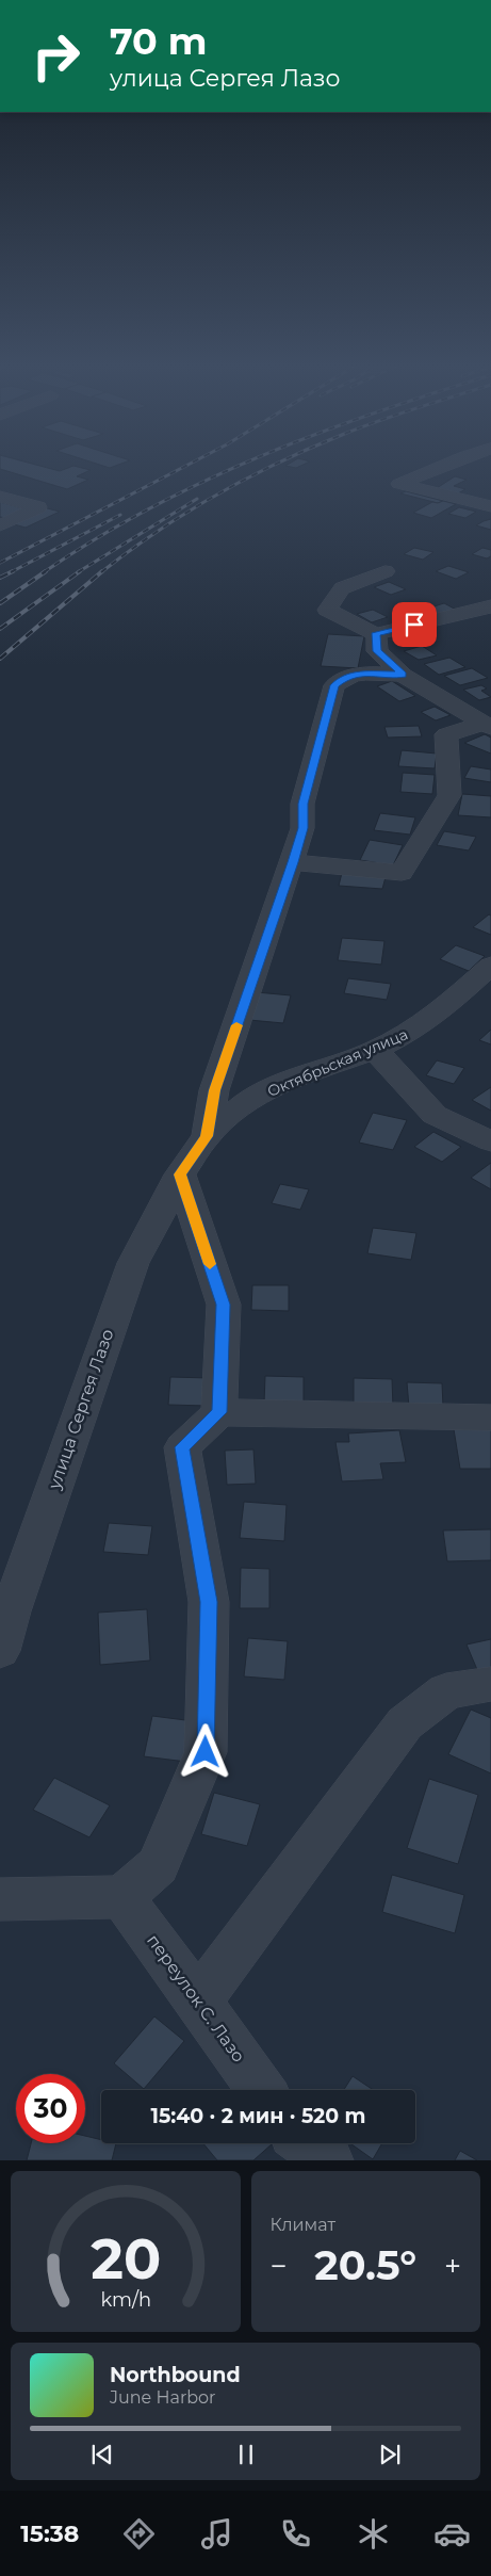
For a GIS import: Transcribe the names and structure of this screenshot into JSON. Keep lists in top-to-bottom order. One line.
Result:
{"streets":{"street":["Октябрьская улица","улица Сергея Лазо","переулок С. Лазо"]},"crossings":[["Октябрьская улица","улица Сергея Лазо"]],"page":{"turn":["70 m","улица Сергея Лазо"],"limit":"30","trip":"15:40 · 2 мин · 520 m","tile":"Климат","heat":["−","20.5°","+"],"song":["Northbound","June Harbor"],"tabs":"15:38","gauge":["20","km/h"]}}
